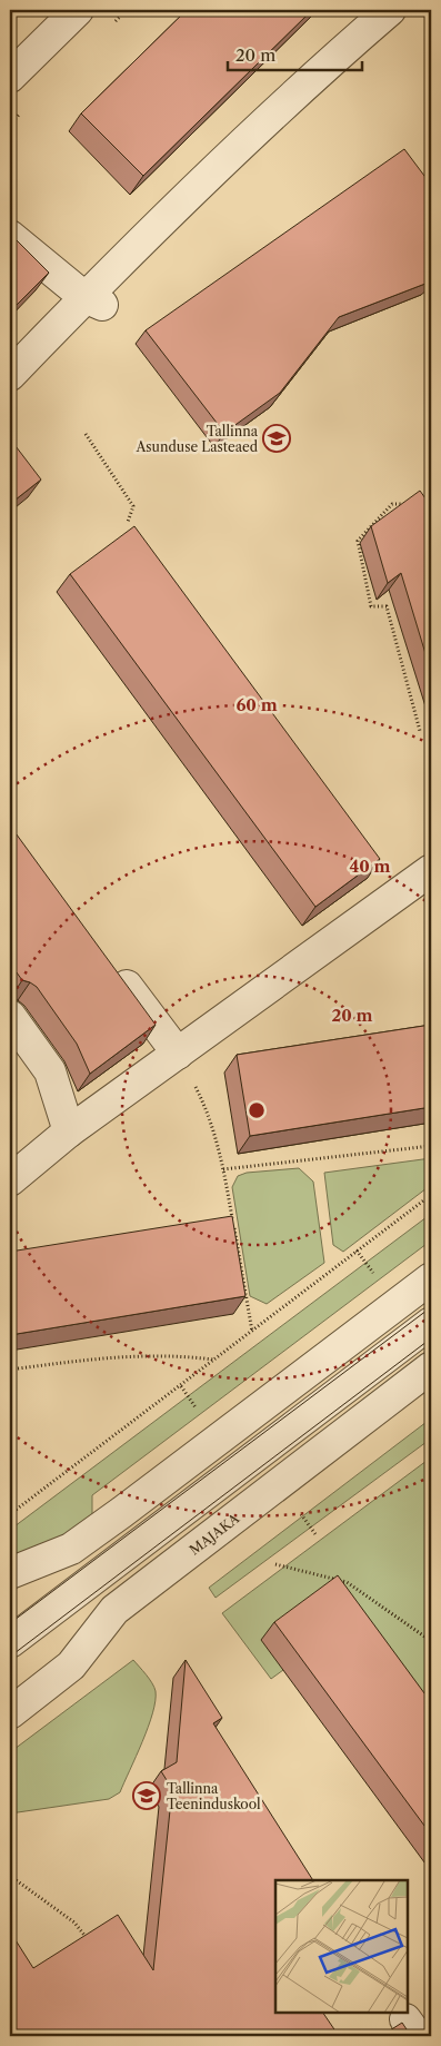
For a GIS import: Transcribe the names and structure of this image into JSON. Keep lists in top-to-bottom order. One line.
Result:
{"streets":{"street":["MAJAKA"]},"places":{"school or university":["Tallinna Asunduse Lasteaed","Tallinna Teeninduskool"]},"scale_bar":"20 m","rings":["60 m","40 m","20 m"]}
